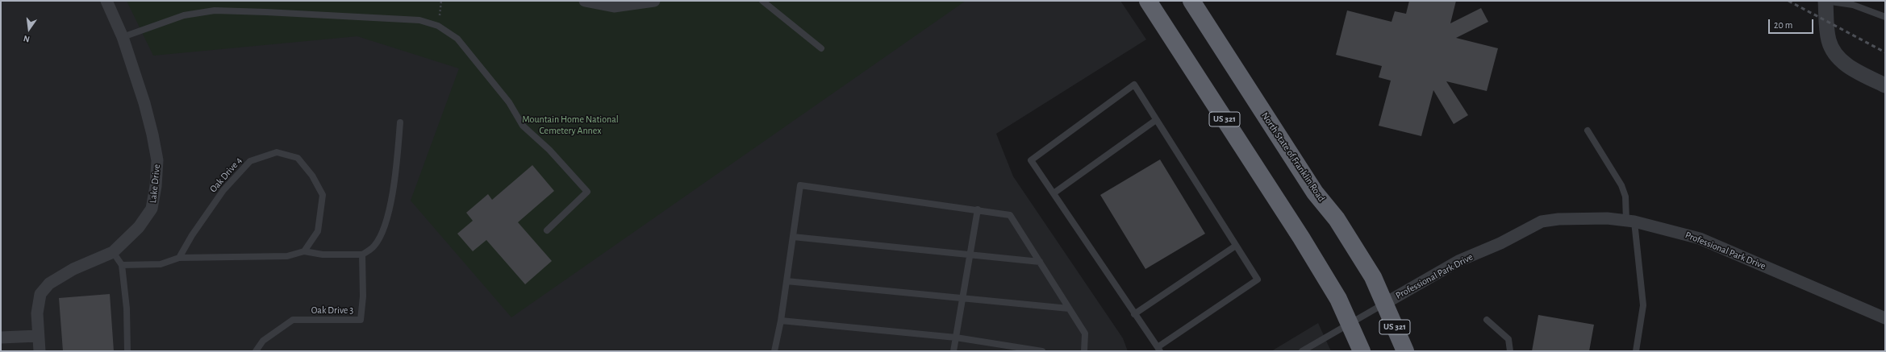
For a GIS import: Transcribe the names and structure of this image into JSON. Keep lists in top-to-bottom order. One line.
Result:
{"streets":{"highway":["US 321","North State of Franklin Road"],"street":["Lake Drive","Professional Park Drive"],"lane":["Oak Drive 4","Oak Drive 3"]},"crossings":[["North State of Franklin Road","Professional Park Drive"]],"parks":["Mountain Home National Cemetery Annex"],"scale_bar":"20 m","north":"bottom"}
